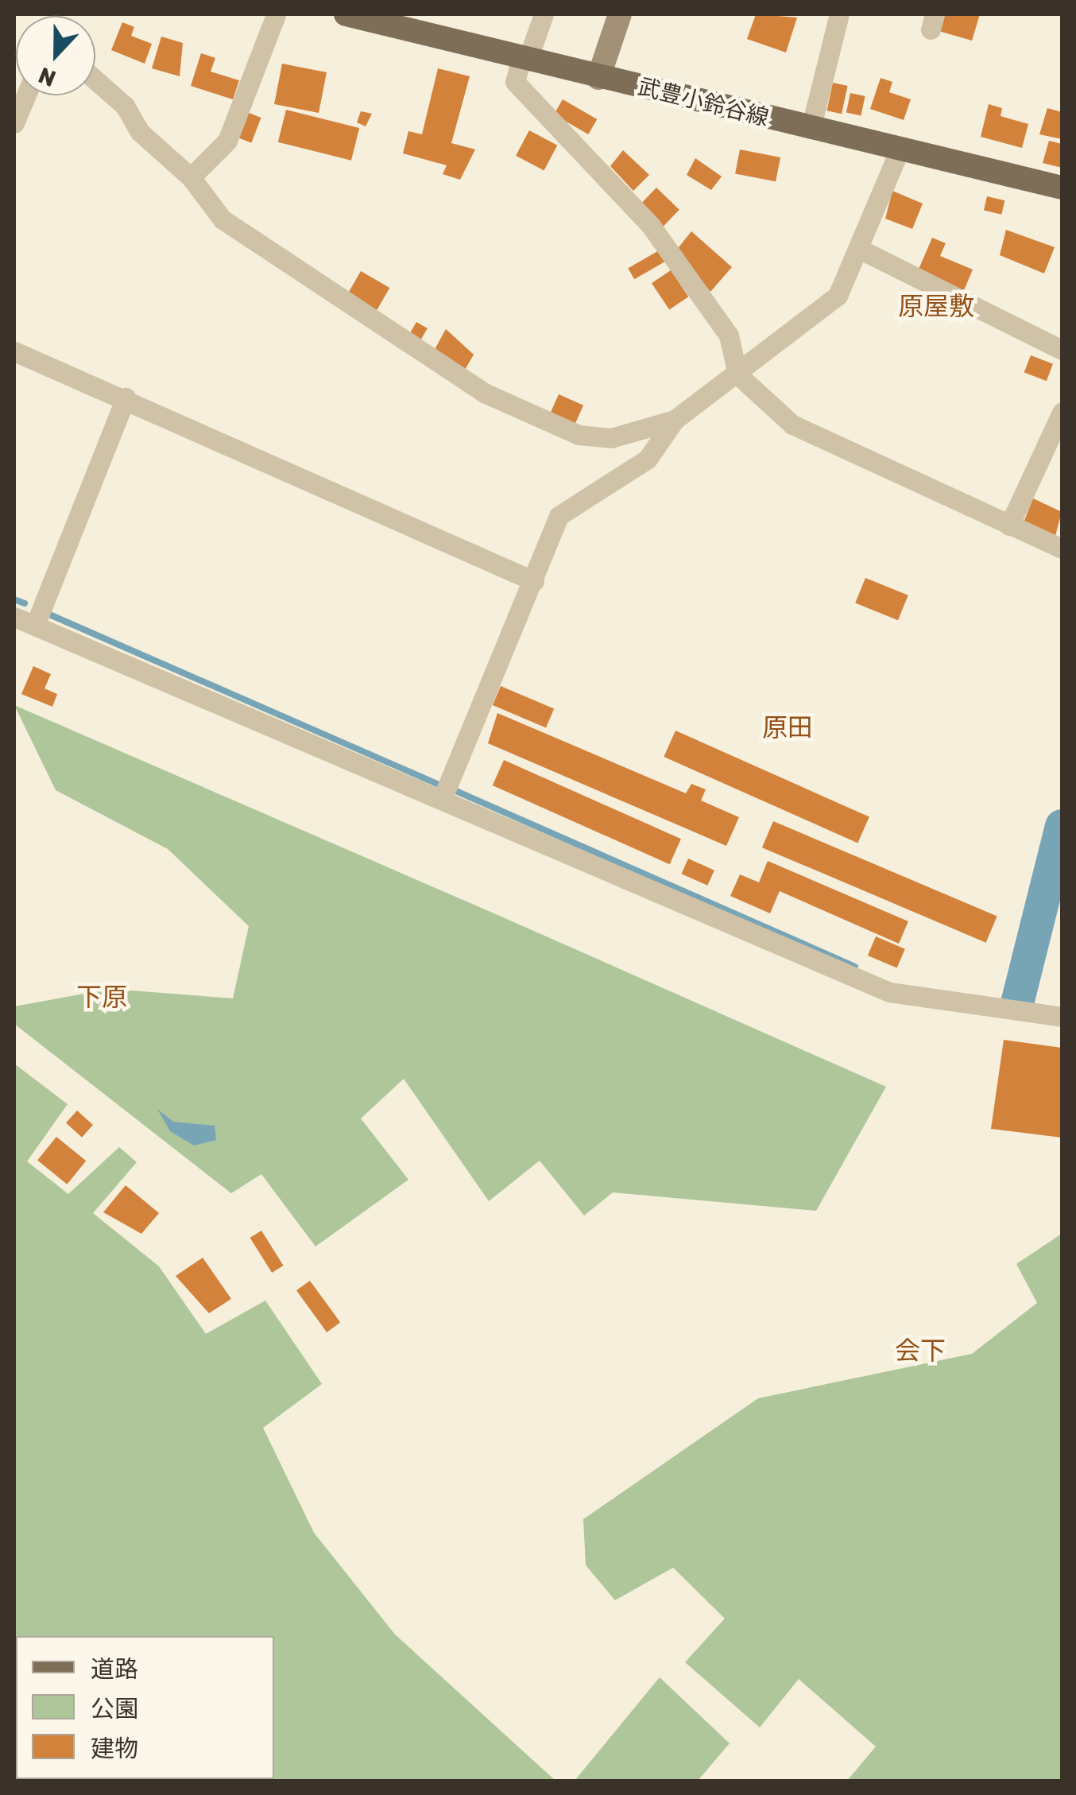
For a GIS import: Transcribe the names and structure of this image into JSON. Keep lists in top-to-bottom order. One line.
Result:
{"streets":{"main road":["武豊小鈴谷線"]},"districts":["原屋敷","原田","下原","会下"],"legend":["道路","公園","建物"],"north":"bottom"}
